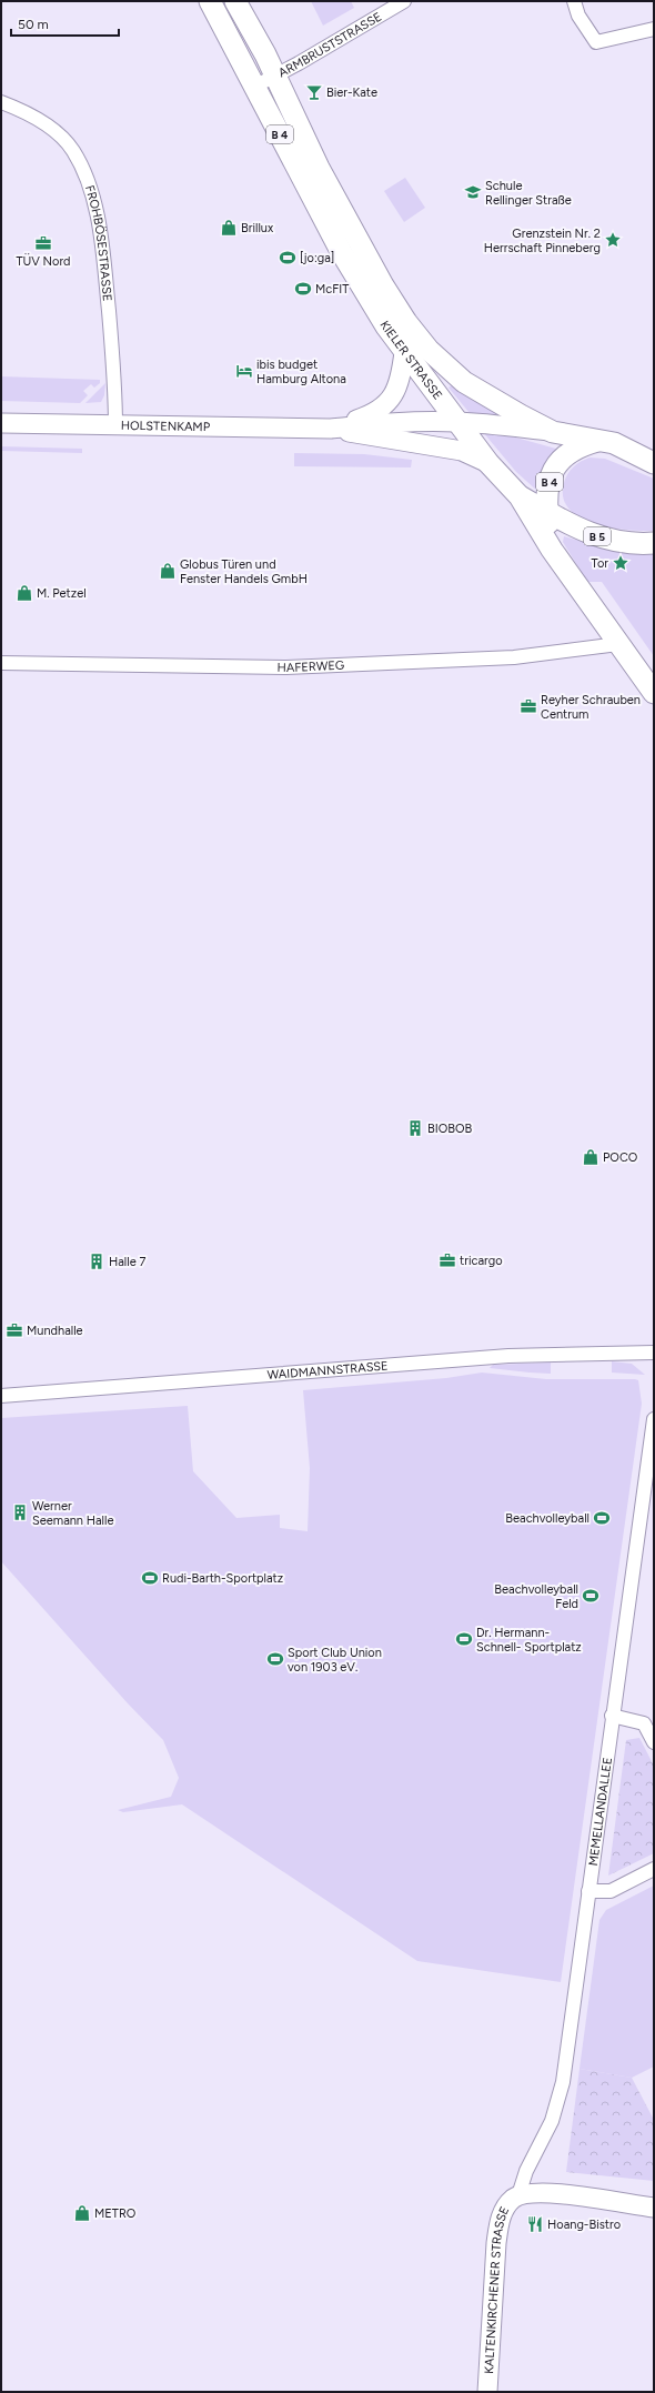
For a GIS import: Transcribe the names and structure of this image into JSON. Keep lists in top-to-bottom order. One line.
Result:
{"streets":{"main road":["B 4","KIELER STRASSE","HOLSTENKAMP","B 5","KALTENKIRCHENER STRASSE"],"street":["ARMBRUSTSTRASSE","FROHBÖSESTRASSE","HAFERWEG","WAIDMANNSTRASSE","MEMELLANDALLEE"]},"crossings":[["ARMBRUSTSTRASSE","KIELER STRASSE"],["B 4","KIELER STRASSE"],["B 4","B 5"],["FROHBÖSESTRASSE","HOLSTENKAMP"],["KIELER STRASSE","HOLSTENKAMP"],["KIELER STRASSE","B 5"],["KIELER STRASSE","HAFERWEG"],["MEMELLANDALLEE","KALTENKIRCHENER STRASSE"]],"places":{"bar":["Bier-Kate"],"school or university":["Schule Rellinger Straße"],"shop":["Brillux","Globus Türen und Fenster Handels GmbH","M. Petzel","POCO","METRO"],"place":["Grenzstein Nr. 2 Herrschaft Pinneberg","Tor"],"office":["TÜV Nord","Reyher Schrauben Centrum","tricargo","Mundhalle"],"sports":["[jo:ga]","McFIT","Beachvolleyball","Rudi-Barth-Sportplatz","Beachvolleyball Feld","Dr. Hermann- Schnell- Sportplatz","Sport Club Union von 1903 eV."],"hotel":["ibis budget Hamburg Altona"],"building":["BIOBOB","Halle 7","Werner Seemann Halle"],"restaurant":["Hoang-Bistro"]},"scale_bar":"50 m"}
